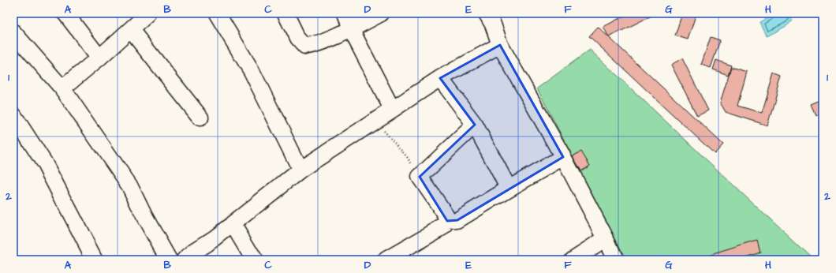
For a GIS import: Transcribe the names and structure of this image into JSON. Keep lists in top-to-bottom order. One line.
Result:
{"grid":{"columns":["A","B","C","D","E","F","G","H"],"rows":["1","2"]}}
